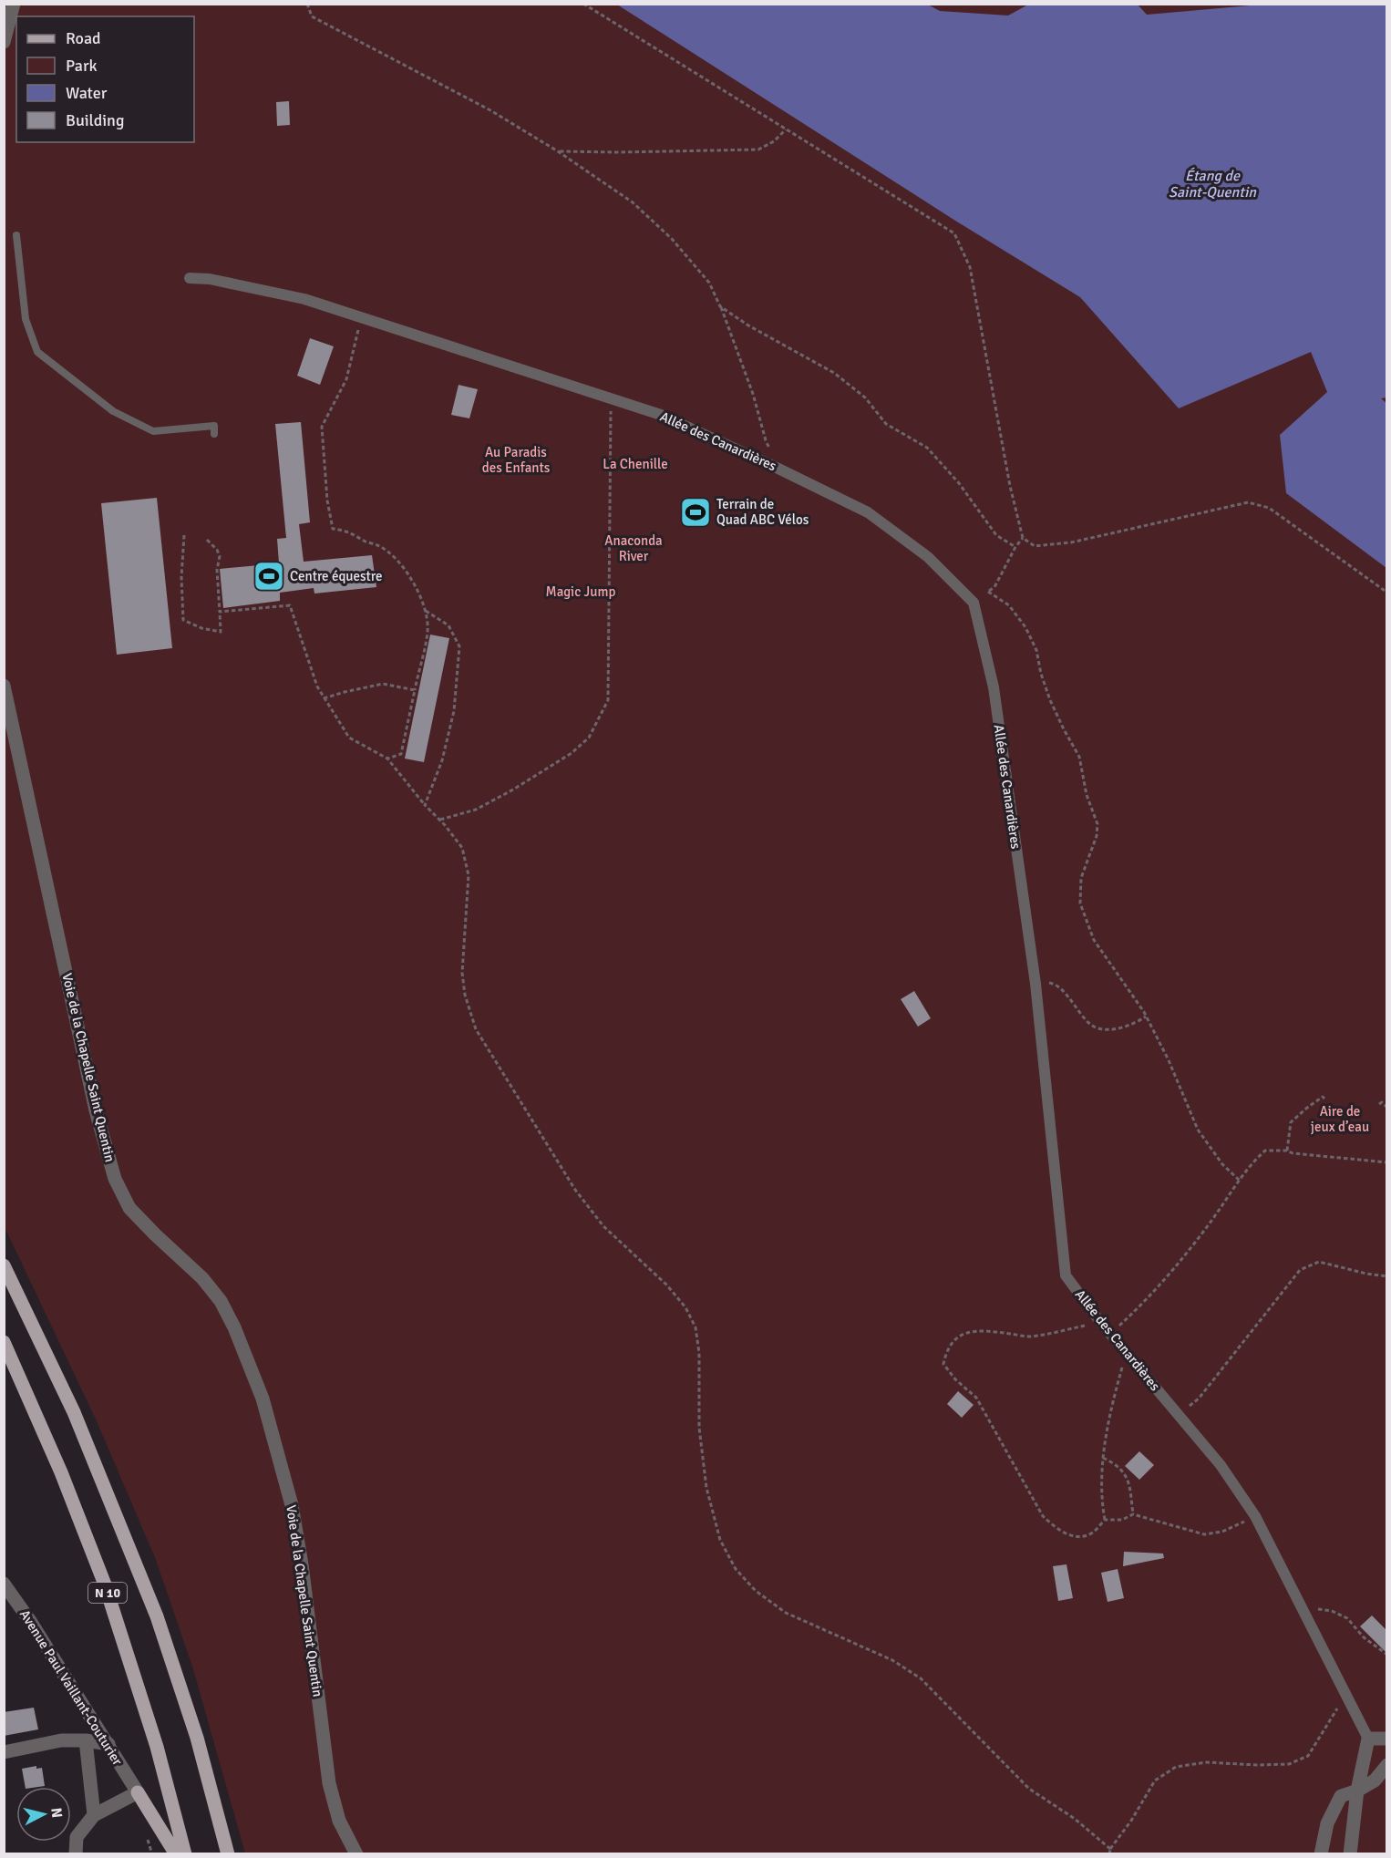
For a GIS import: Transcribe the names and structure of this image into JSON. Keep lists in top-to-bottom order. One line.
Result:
{"streets":{"main road":["N 10"],"street":["Allée des Canardières","Voie de la Chapelle Saint Quentin","Avenue Paul Vaillant-Couturier"]},"water":["Étang de Saint-Quentin"],"parks":["Au Paradis des Enfants","La Chenille","Anaconda River","Magic Jump","Aire de jeux d’eau"],"places":{"sports":["Terrain de Quad ABC Vélos","Centre équestre"]},"legend":["Road","Park","Water","Building"],"north":"right"}
